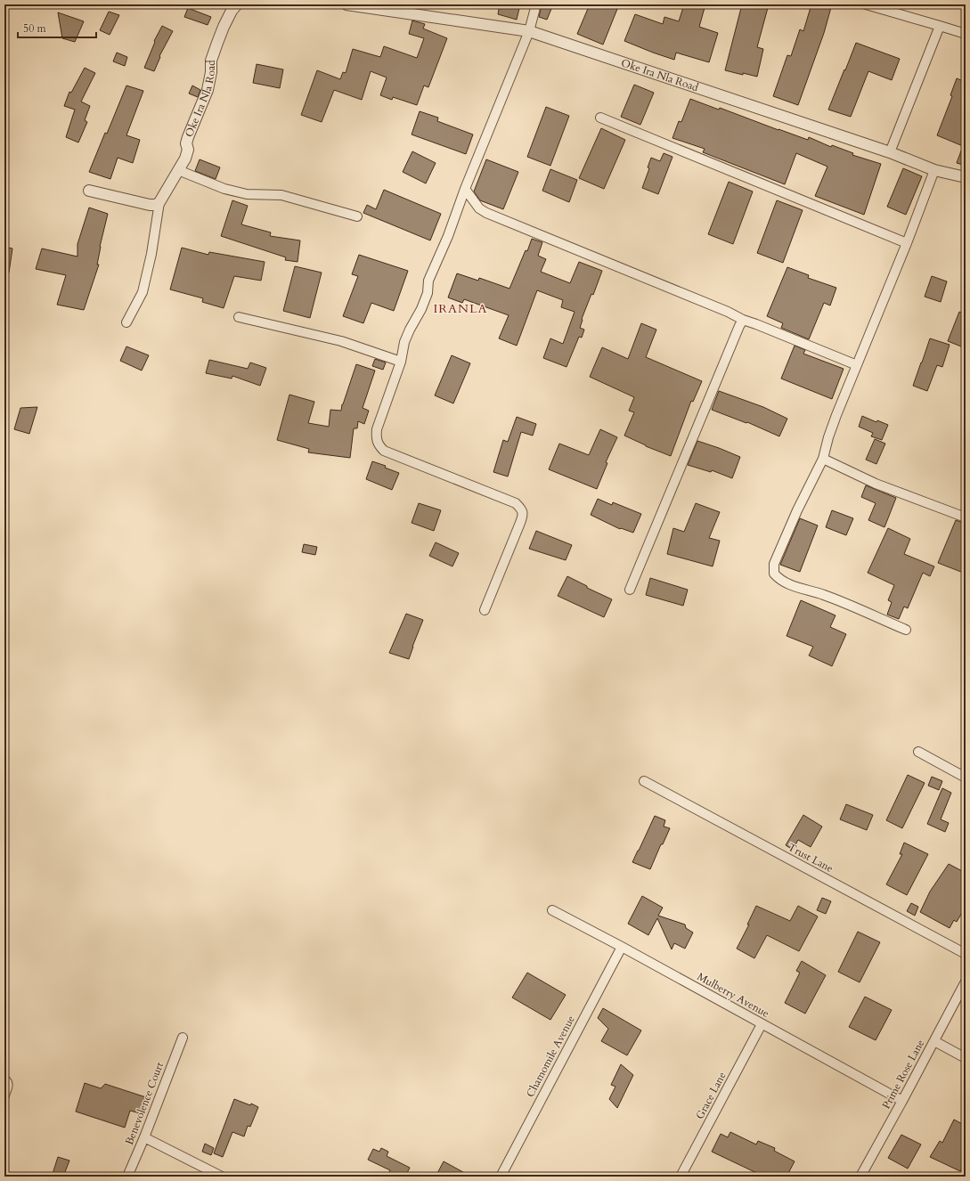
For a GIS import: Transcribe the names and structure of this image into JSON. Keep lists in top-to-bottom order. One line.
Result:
{"streets":{"street":["Oke Ira Nla Road","Trust Lane","Mulberry Avenue","Chamomile Avenue","Prime Rose Lane","Grace Lane","Benevolence Court"]},"crossings":[["Mulberry Avenue","Chamomile Avenue"],["Mulberry Avenue","Prime Rose Lane"],["Mulberry Avenue","Grace Lane"]],"districts":["IRANLA"],"scale_bar":"50 m"}
